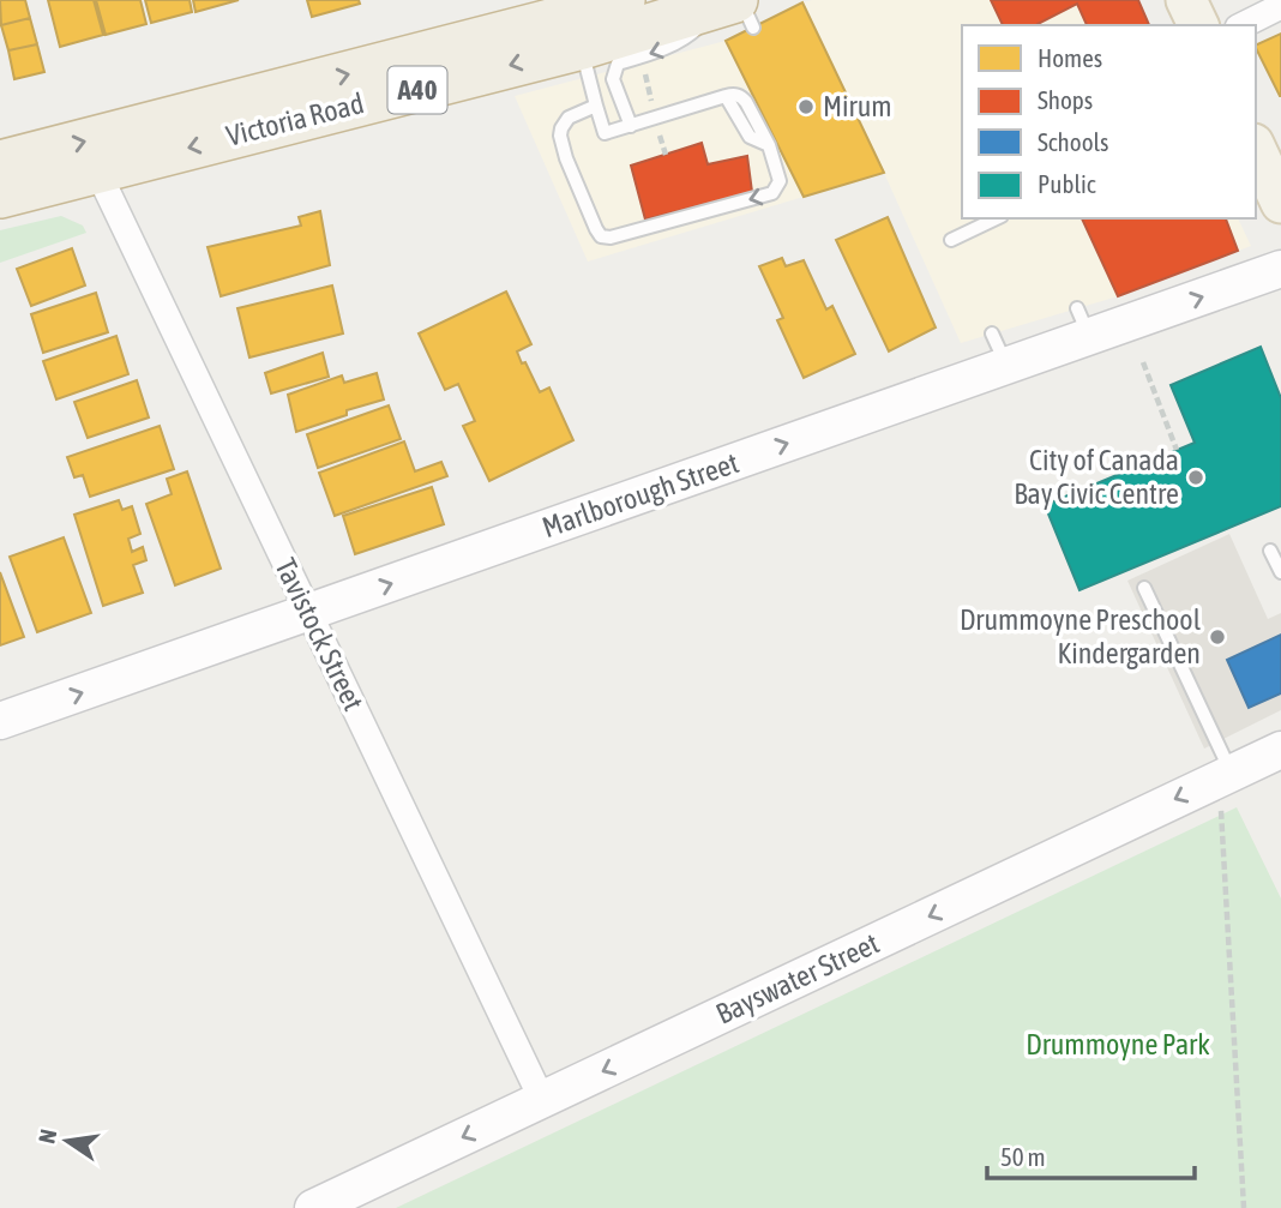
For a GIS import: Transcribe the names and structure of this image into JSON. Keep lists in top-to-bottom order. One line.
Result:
{"streets":{"highway":["A40","Victoria Road"],"street":["Marlborough Street","Tavistock Street","Bayswater Street"]},"crossings":[["Victoria Road","Tavistock Street"],["Marlborough Street","Tavistock Street"],["Tavistock Street","Bayswater Street"]],"one_way":["Marlborough Street","Bayswater Street"],"parks":["Drummoyne Park"],"places":["Mirum","City of Canada Bay Civic Centre","Drummoyne Preschool Kindergarden"],"legend":["Homes","Shops","Schools","Public"],"scale_bar":"50 m","north":"left"}
